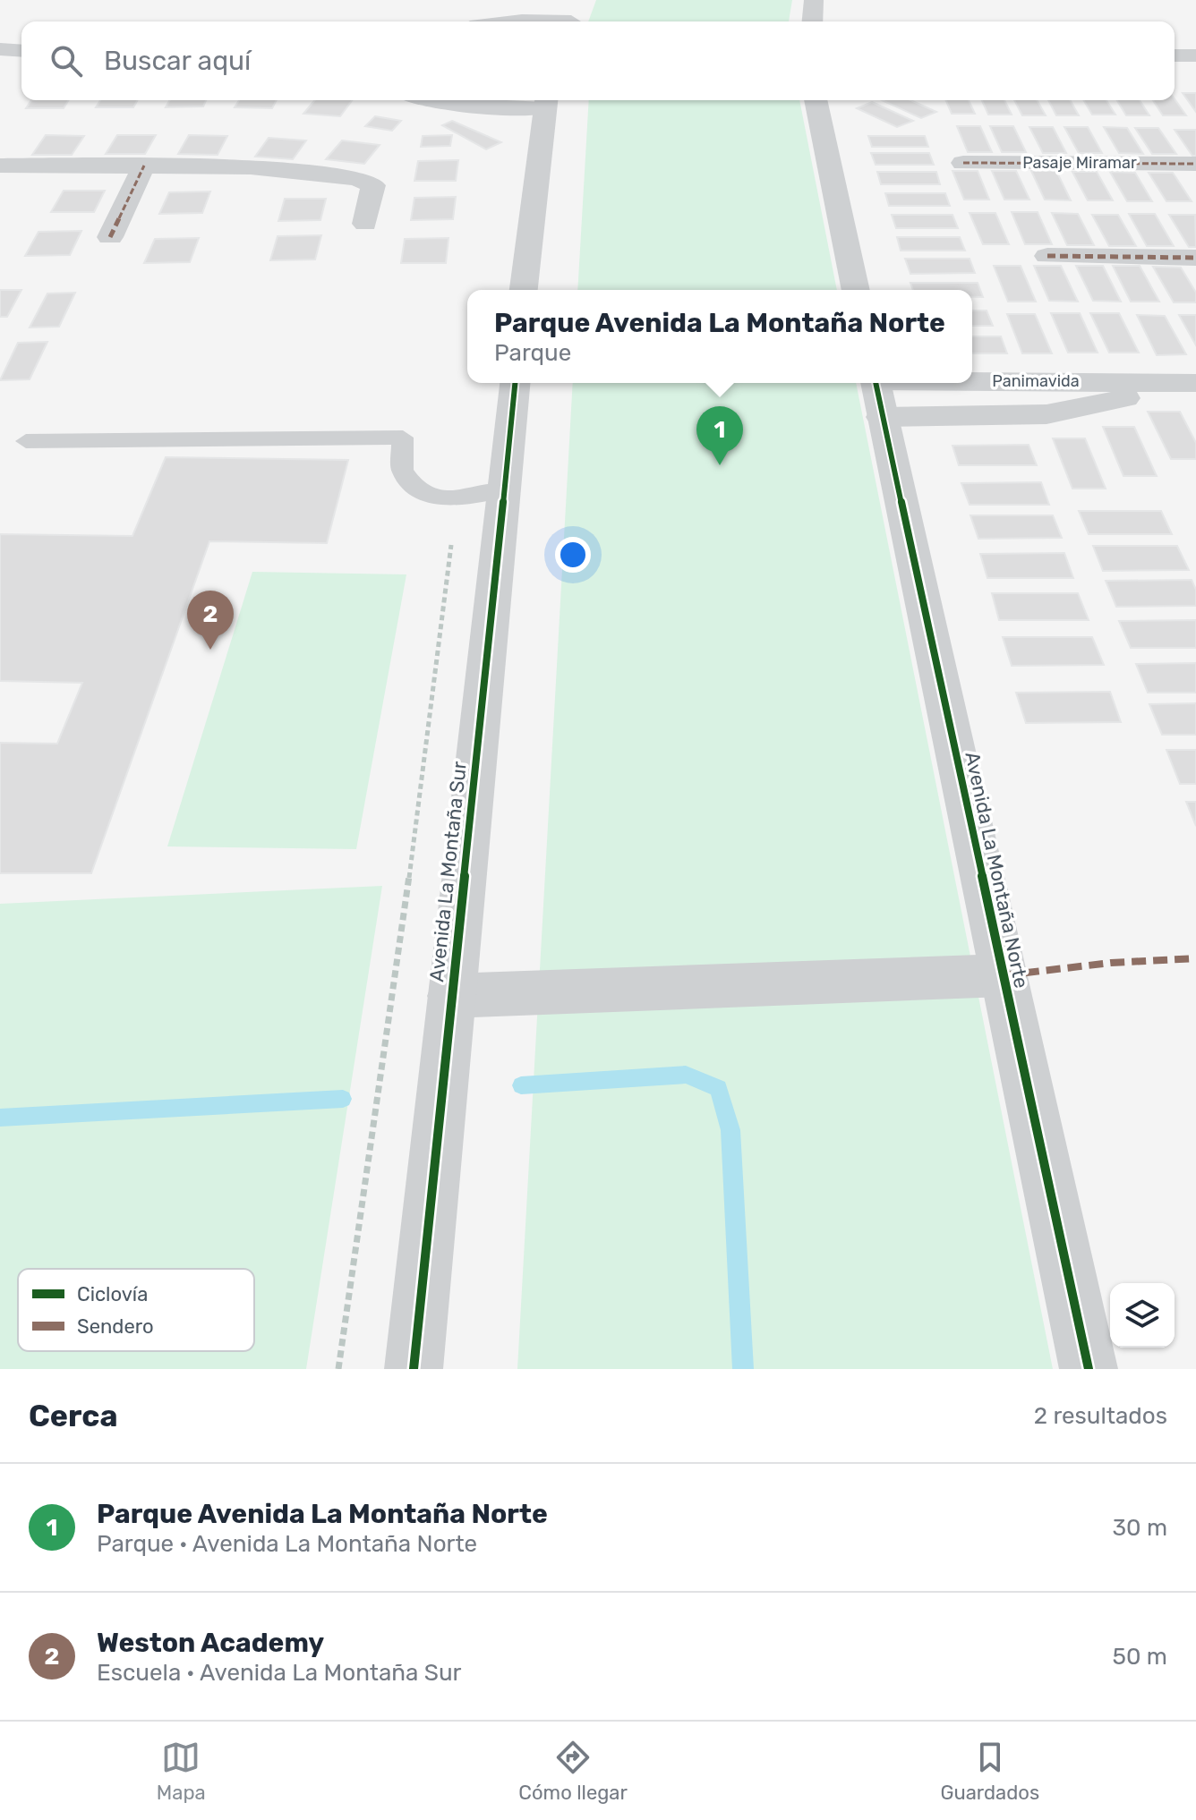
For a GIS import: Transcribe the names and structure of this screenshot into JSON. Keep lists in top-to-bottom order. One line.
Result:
{"streets":{"street":["Pasaje Miramar","Panimavida","Avenida La Montaña Norte","Avenida La Montaña Sur"]},"crossings":[["Panimavida","Avenida La Montaña Norte"]],"legend":["Ciclovía","Sendero"],"page":{"search":"Buscar aquí","popup":["Parque Avenida La Montaña Norte","Parque"],"pins":["1","2"],"heading":["Cerca","2 resultados"],"list":[{"mark":"1","name":"Parque Avenida La Montaña Norte","note":"Parque · Avenida La Montaña Norte","value":"30 m"},{"mark":"2","name":"Weston Academy","note":"Escuela · Avenida La Montaña Sur","value":"50 m"}],"nav":["Mapa","Cómo llegar","Guardados"]}}
